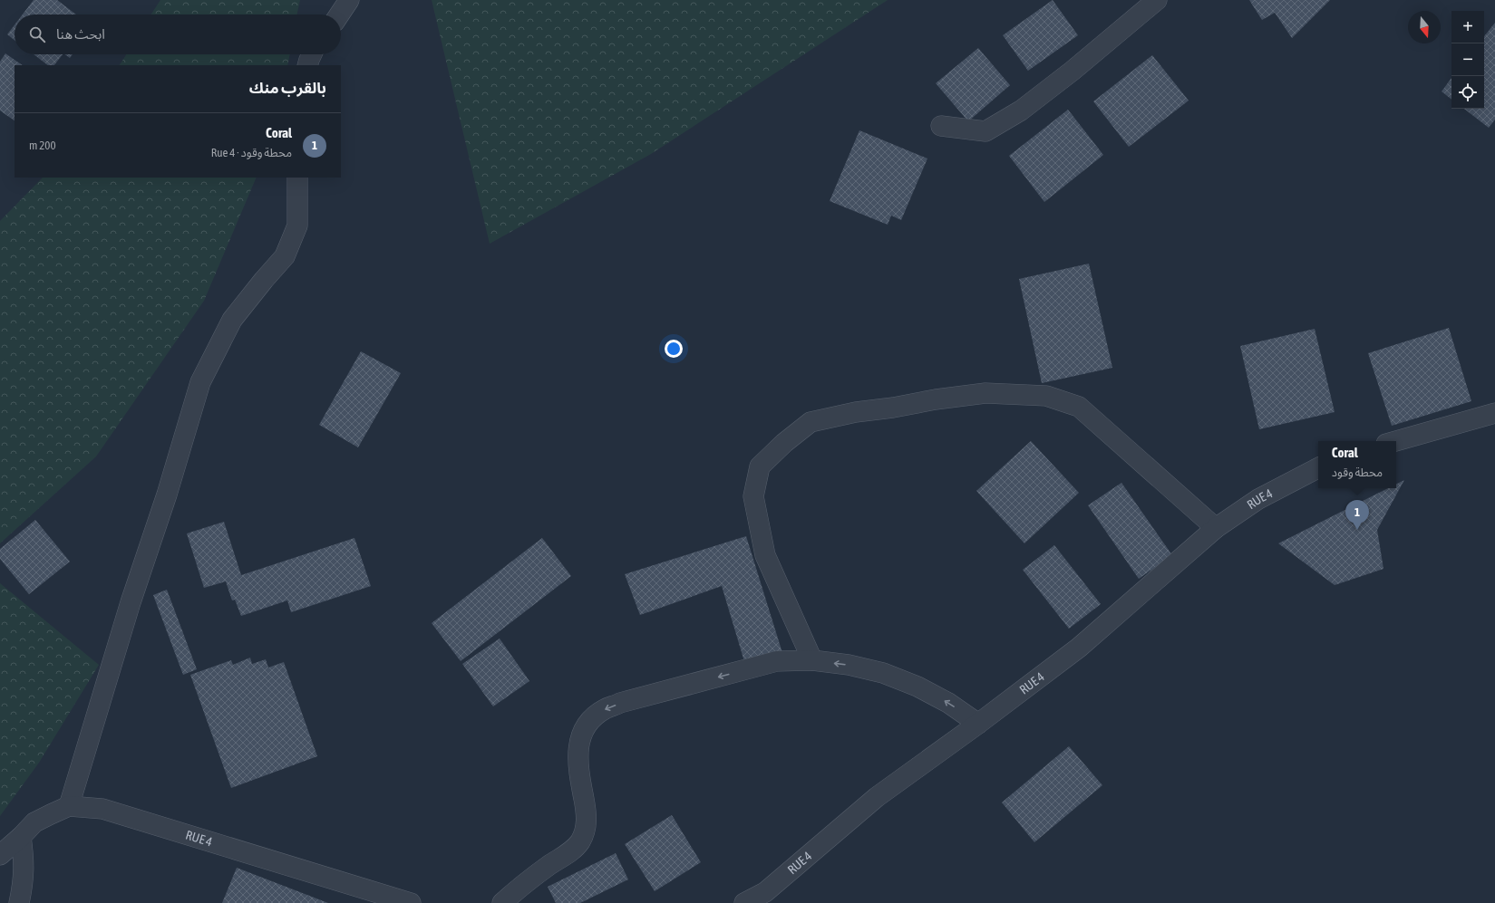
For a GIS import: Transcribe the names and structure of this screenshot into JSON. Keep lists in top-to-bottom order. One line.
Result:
{"streets":{"street":["RUE 4"]},"north":"bottom","page":{"map_buttons":["+","−"],"search":"ابحث هنا","heading":"بالقرب منك","list":[{"mark":"1","name":"Coral","note":"محطة وقود · Rue 4","value":"200 m"}],"popup":["Coral","محطة وقود"],"pins":"1"}}
